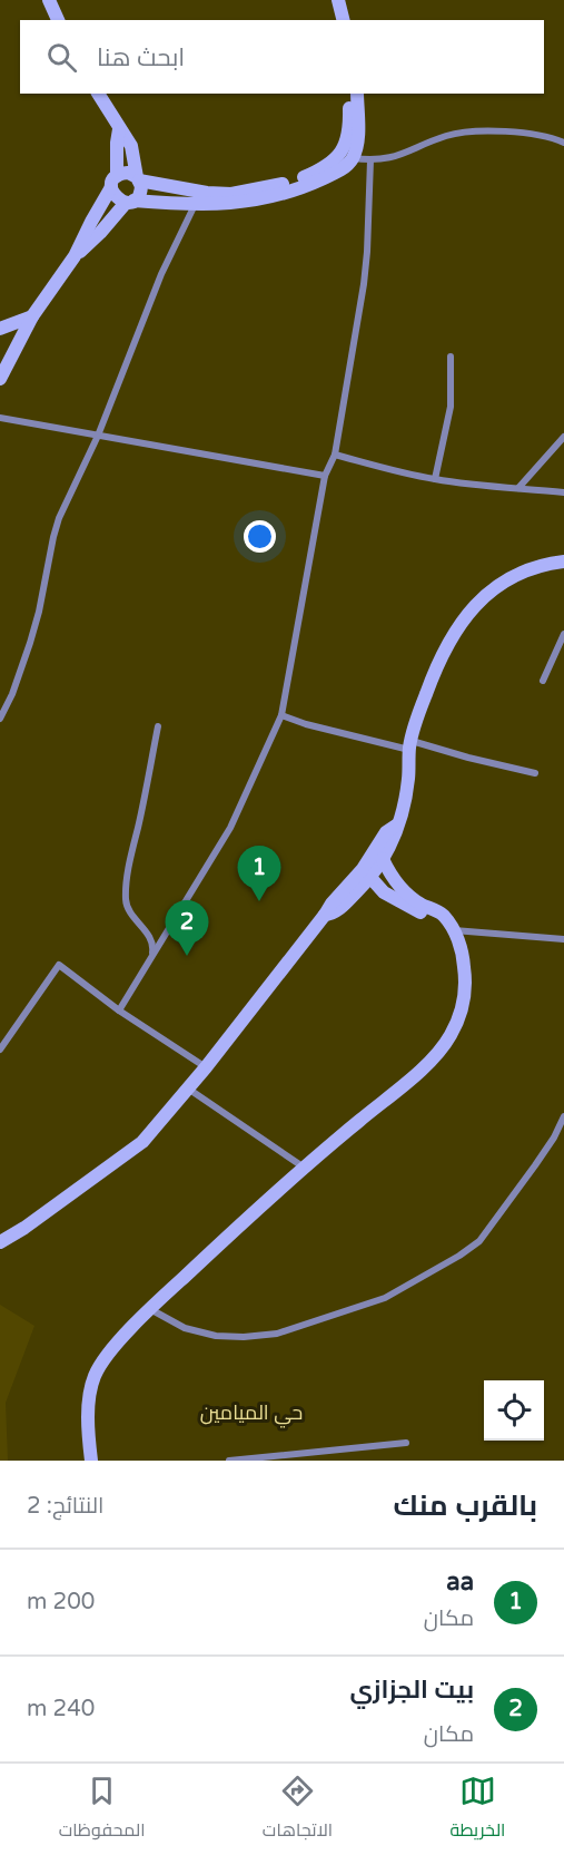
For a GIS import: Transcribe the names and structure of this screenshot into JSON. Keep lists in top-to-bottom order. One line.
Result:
{"districts":["حي الميامين"],"page":{"search":"ابحث هنا","pins":["1","2"],"heading":["بالقرب منك","النتائج: 2"],"list":[{"mark":"1","name":"aa","note":"مكان","value":"200 m"},{"mark":"2","name":"بيت الجزازي","note":"مكان","value":"240 m"}],"nav":["الخريطة","الاتجاهات","المحفوظات"]}}
